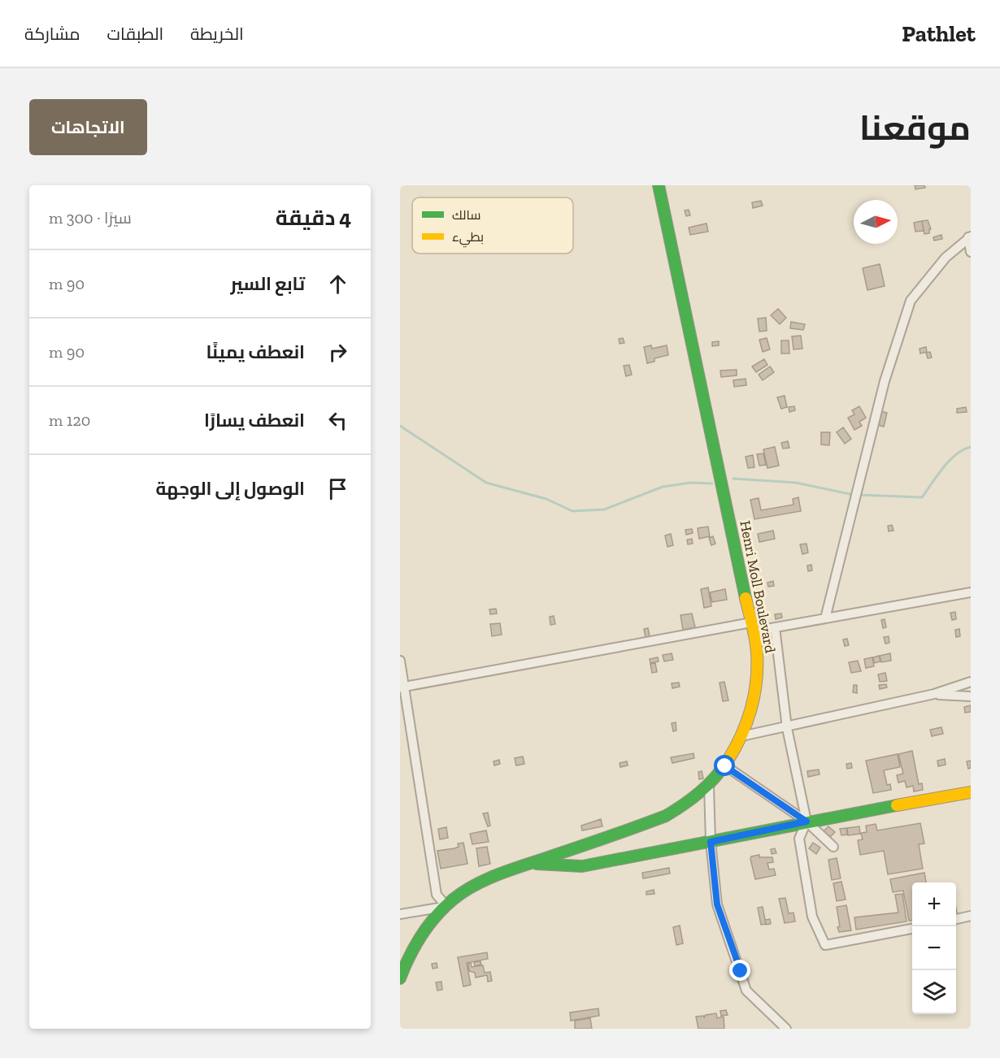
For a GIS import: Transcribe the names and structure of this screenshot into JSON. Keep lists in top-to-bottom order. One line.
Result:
{"streets":{"main road":["Henri Moll Boulevard"]},"legend":["سالك","بطيء"],"north":"right","page":{"header":"Pathlet","nav":["الخريطة","الطبقات","مشاركة"],"title":"موقعنا","buttons":"الاتجاهات","heading":["4 دقيقة","سيرًا · 300 m"],"list":[["تابع السير","90 m"],["انعطف يمينًا","90 m"],["انعطف يسارًا","120 m"],"الوصول إلى الوجهة"],"map_buttons":["+","−"]}}
